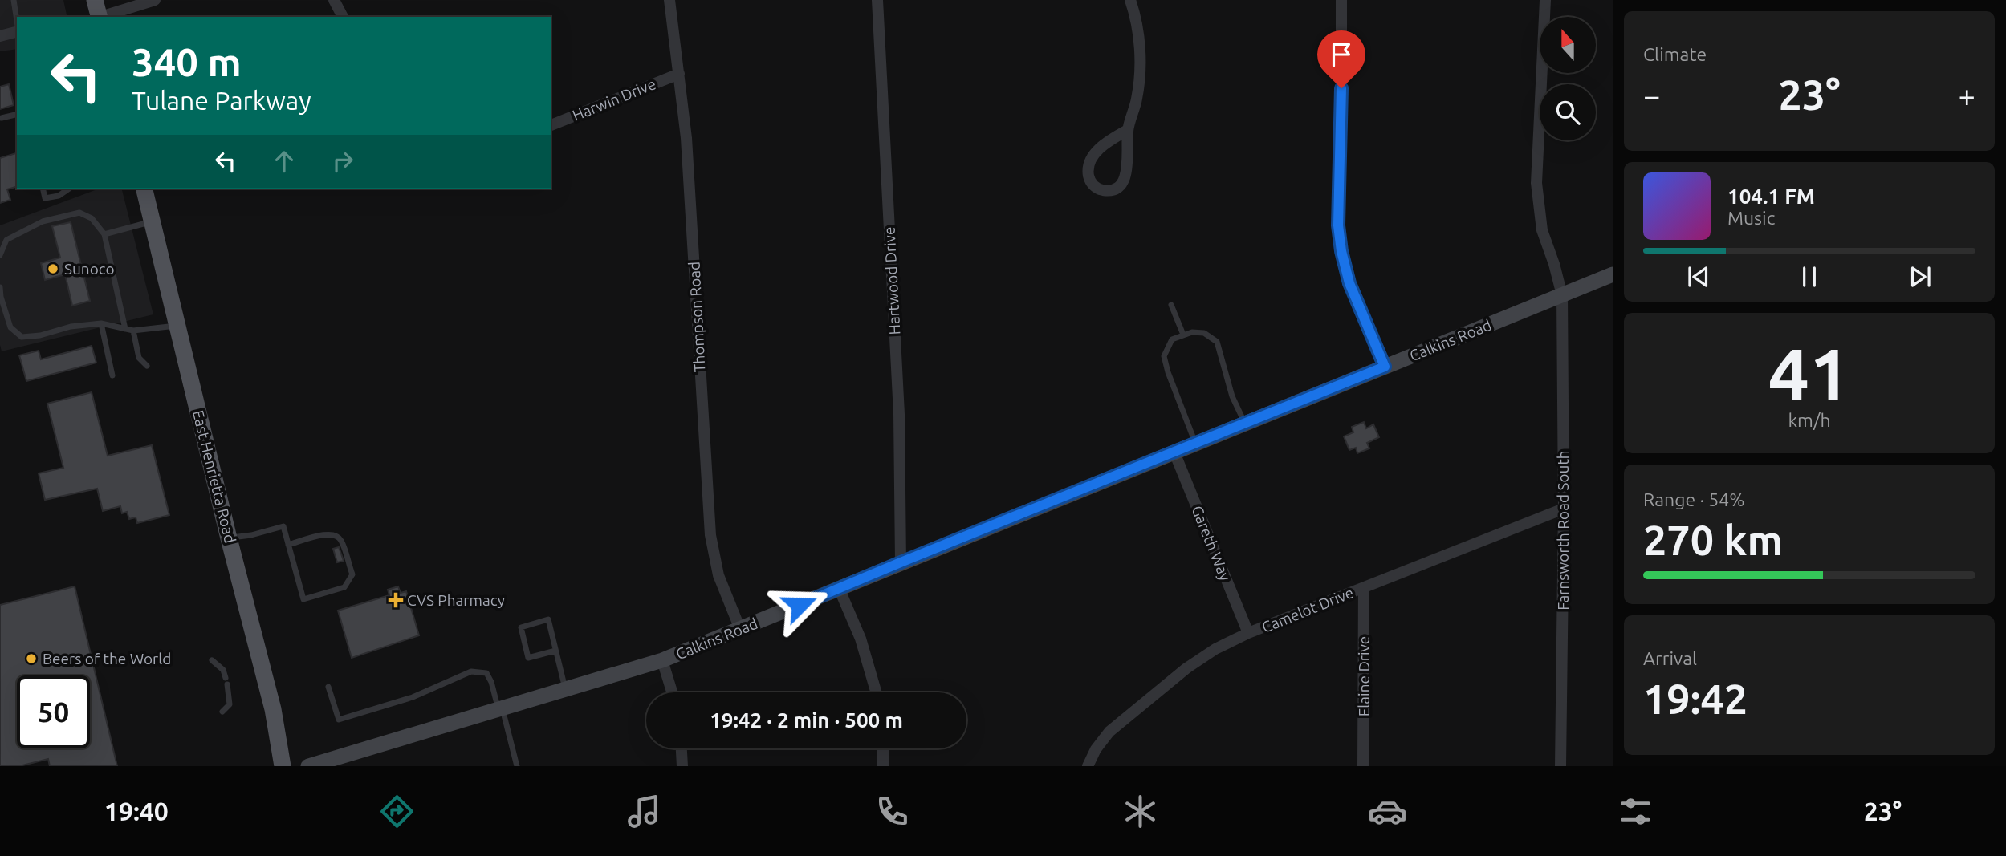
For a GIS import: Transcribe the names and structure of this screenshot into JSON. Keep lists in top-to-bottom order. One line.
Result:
{"streets":{"main road":["Calkins Road","East Henrietta Road"],"street":["Harwin Drive","Hartwood Drive","Thompson Road","Farnsworth Road South","Gareth Way","Camelot Drive","Elaine Drive"]},"crossings":[["Harwin Drive","Thompson Road"],["Hartwood Drive","Calkins Road"],["Thompson Road","Calkins Road"],["Calkins Road","Farnsworth Road South"],["Calkins Road","Gareth Way"],["Farnsworth Road South","Camelot Drive"],["Gareth Way","Camelot Drive"],["Camelot Drive","Elaine Drive"]],"places":{"other":["Sunoco","Beers of the World"],"health":["CVS Pharmacy"]},"north":"top","page":{"tile":["Climate",["41","km/h"],["Range · 54%","270 km"],["Arrival","19:42"]],"turn":["340 m","Tulane Parkway"],"heat":["−","23°","+"],"song":["104.1 FM","Music"],"limit":"50","trip":"19:42 · 2 min · 500 m","tabs":["19:40","23°"]}}
